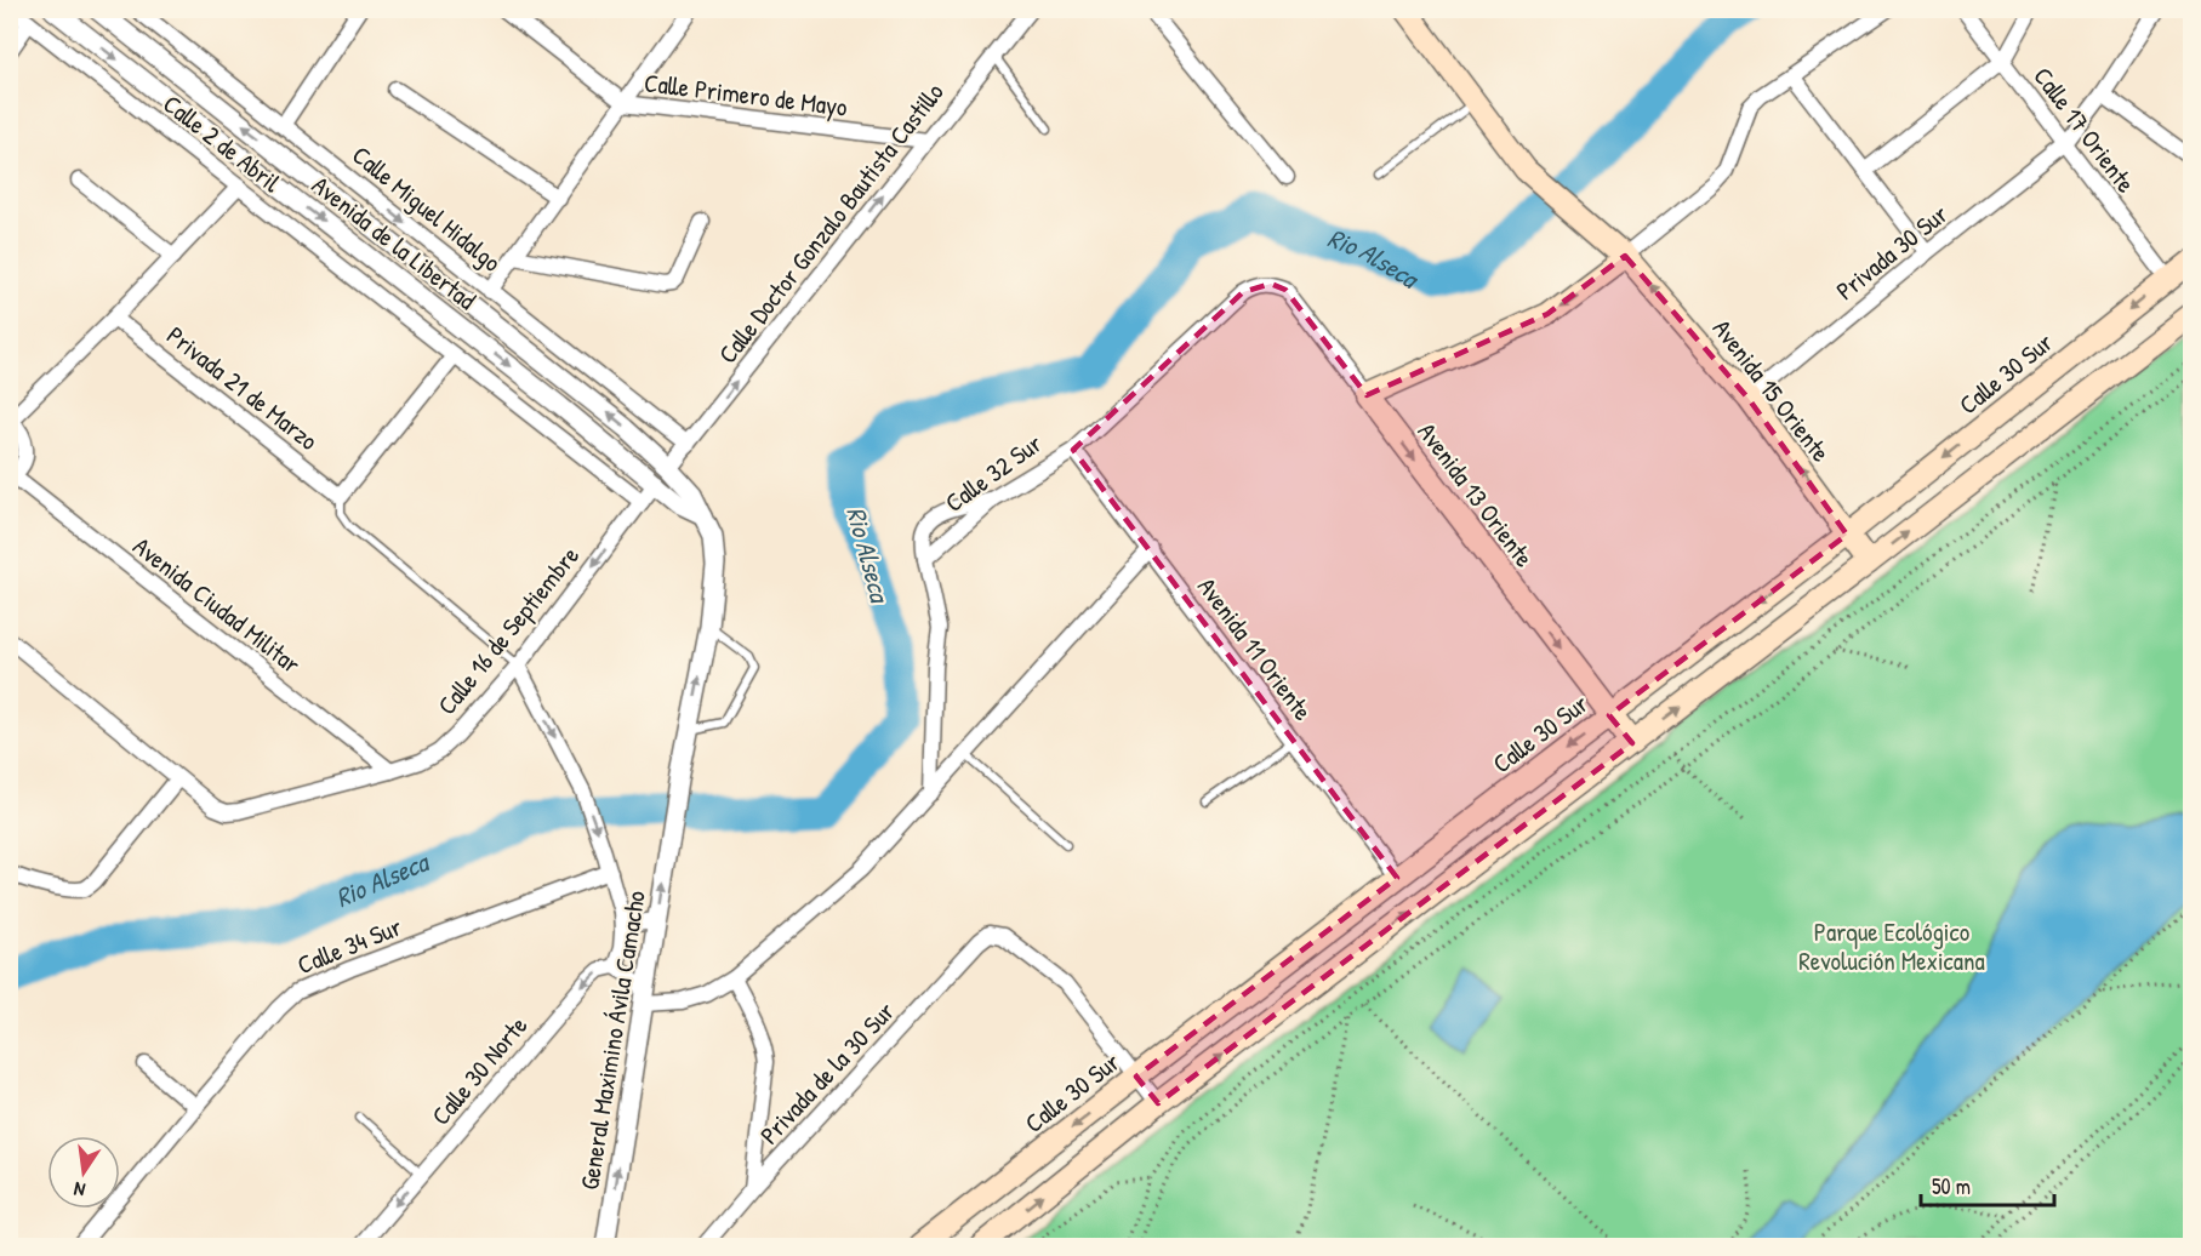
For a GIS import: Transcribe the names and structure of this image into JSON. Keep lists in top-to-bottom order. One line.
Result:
{"streets":{"main road":["Calle 30 Sur","Avenida 15 Oriente","Avenida 13 Oriente"],"street":["Calle Primero de Mayo","Calle 17 Oriente","Calle 2 de Abril","Calle Miguel Hidalgo","Calle Doctor Gonzalo Bautista Castillo","Avenida de la Libertad","Privada 30 Sur","Privada 21 de Marzo","Calle 32 Sur","Avenida Ciudad Militar","Calle 16 de Septiembre","Avenida 11 Oriente","Calle 34 Sur","General Maximino Ávila Camacho","Calle 30 Norte","Privada de la 30 Sur"]},"crossings":[["Calle Primero de Mayo","Calle Doctor Gonzalo Bautista Castillo"],["Calle 17 Oriente","Privada 30 Sur"],["Calle 17 Oriente","Calle 30 Sur"],["Calle 2 de Abril","Calle 16 de Septiembre"],["Calle Miguel Hidalgo","Calle Doctor Gonzalo Bautista Castillo"],["Calle Doctor Gonzalo Bautista Castillo","Avenida de la Libertad"],["Calle Doctor Gonzalo Bautista Castillo","Calle 16 de Septiembre"],["Avenida de la Libertad","Calle 16 de Septiembre"],["Avenida de la Libertad","General Maximino Ávila Camacho"],["Privada 30 Sur","Avenida 15 Oriente"],["Calle 30 Sur","Avenida 15 Oriente"],["Calle 30 Sur","Avenida 13 Oriente"],["Calle 30 Sur","Avenida 11 Oriente"],["Calle 30 Sur","Privada de la 30 Sur"],["Calle 32 Sur","Avenida 13 Oriente"],["Calle 32 Sur","Avenida 11 Oriente"],["Avenida Ciudad Militar","Calle 16 de Septiembre"]],"one_way":["Calle Doctor Gonzalo Bautista Castillo","Avenida 15 Oriente","Avenida 13 Oriente","Calle 30 Norte"],"water":["Rio Alseca"],"parks":["Parque Ecológico Revolución Mexicana"],"scale_bar":"50 m","north":"bottom"}
